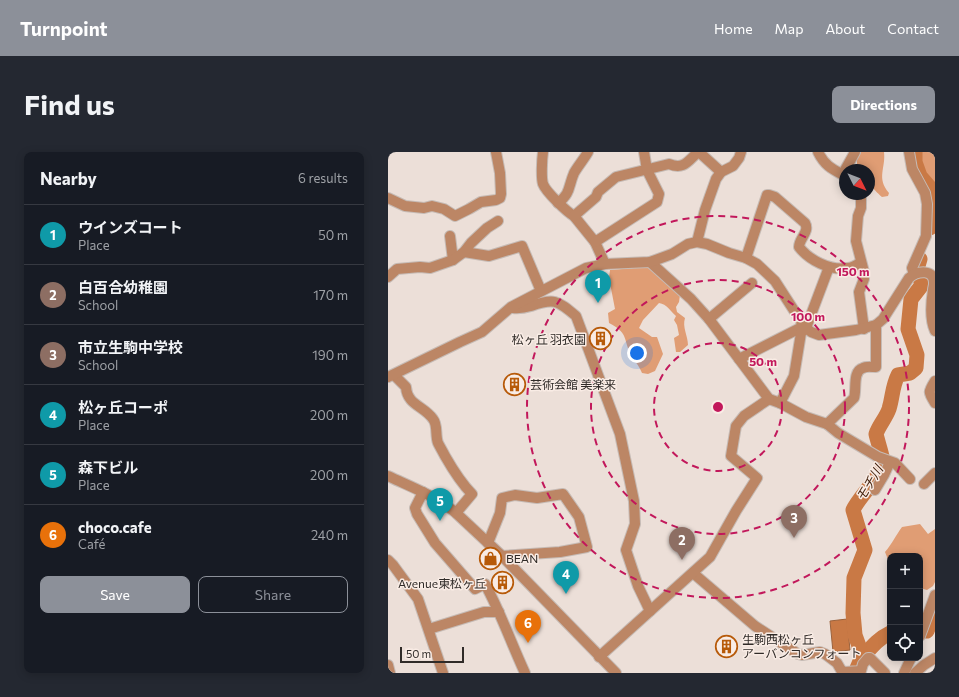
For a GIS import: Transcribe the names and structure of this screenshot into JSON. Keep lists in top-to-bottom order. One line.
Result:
{"water":["モチ川"],"places":{"building":["松ヶ丘 羽衣園","芸術会館 美楽来","Avenue東松ヶ丘","生駒西松ヶ丘 アーバンコンフォート"],"shop":["BEAN"]},"scale_bar":"50 m","north":"bottom right","page":{"header":"Turnpoint","nav":["Home","Map","About","Contact"],"buttons":["Directions",["Save","Share"]],"title":"Find us","heading":["Nearby","6 results"],"list":[{"mark":"1","name":"ウインズコート","note":"Place","value":"50 m"},{"mark":"2","name":"白百合幼稚園","note":"School","value":"170 m"},{"mark":"3","name":"市立生駒中学校","note":"School","value":"190 m"},{"mark":"4","name":"松ヶ丘コーポ","note":"Place","value":"200 m"},{"mark":"5","name":"森下ビル","note":"Place","value":"200 m"},{"mark":"6","name":"choco.cafe","note":"Café","value":"240 m"}],"pins":["1","5","3","2","4","6"],"map_buttons":["+","−"],"scale":"50 m"},"rings":["150 m","100 m","50 m"]}
